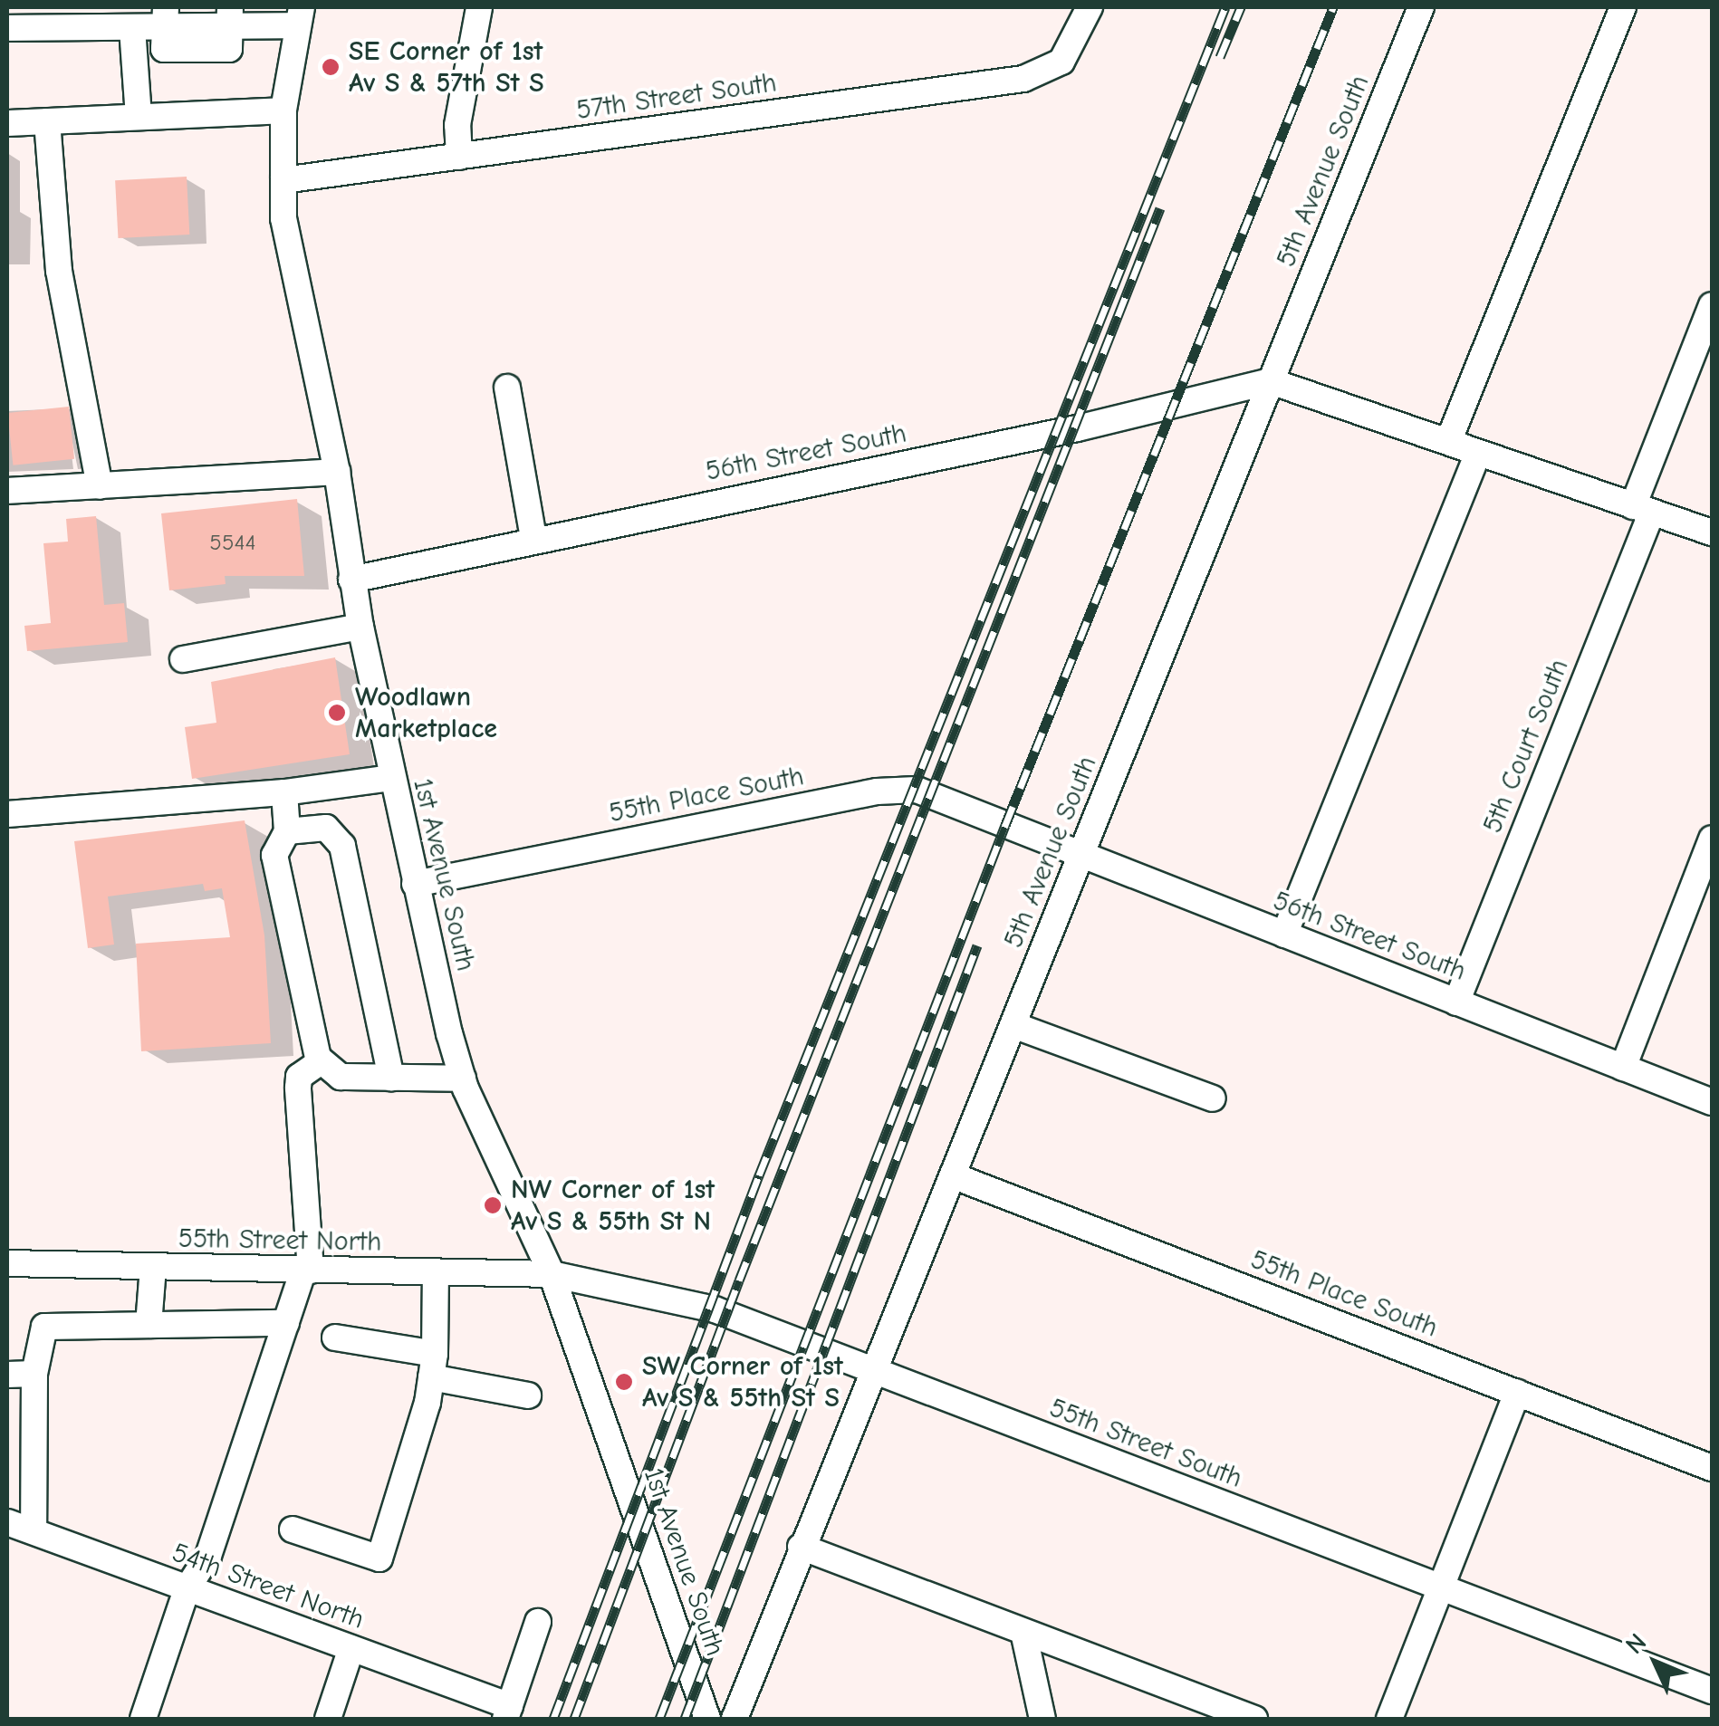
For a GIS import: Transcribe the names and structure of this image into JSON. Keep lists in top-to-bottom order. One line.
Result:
{"streets":{"street":["57th Street South","5th Avenue South","56th Street South","5th Court South","55th Place South","1st Avenue South","55th Street North","55th Street South","54th Street North"]},"crossings":[["57th Street South","1st Avenue South"],["5th Avenue South","56th Street South"],["5th Avenue South","55th Place South"],["5th Avenue South","55th Street South"],["56th Street South","5th Court South"],["56th Street South","55th Place South"],["56th Street South","1st Avenue South"],["55th Place South","1st Avenue South"],["1st Avenue South","55th Street North"],["1st Avenue South","55th Street South"],["55th Street North","55th Street South"]],"places":["SE Corner of 1st Av S & 57th St S","Woodlawn Marketplace","NW Corner of 1st Av S & 55th St N","SW Corner of 1st Av S & 55th St S"],"house_numbers":["5544"],"north":"top left"}
